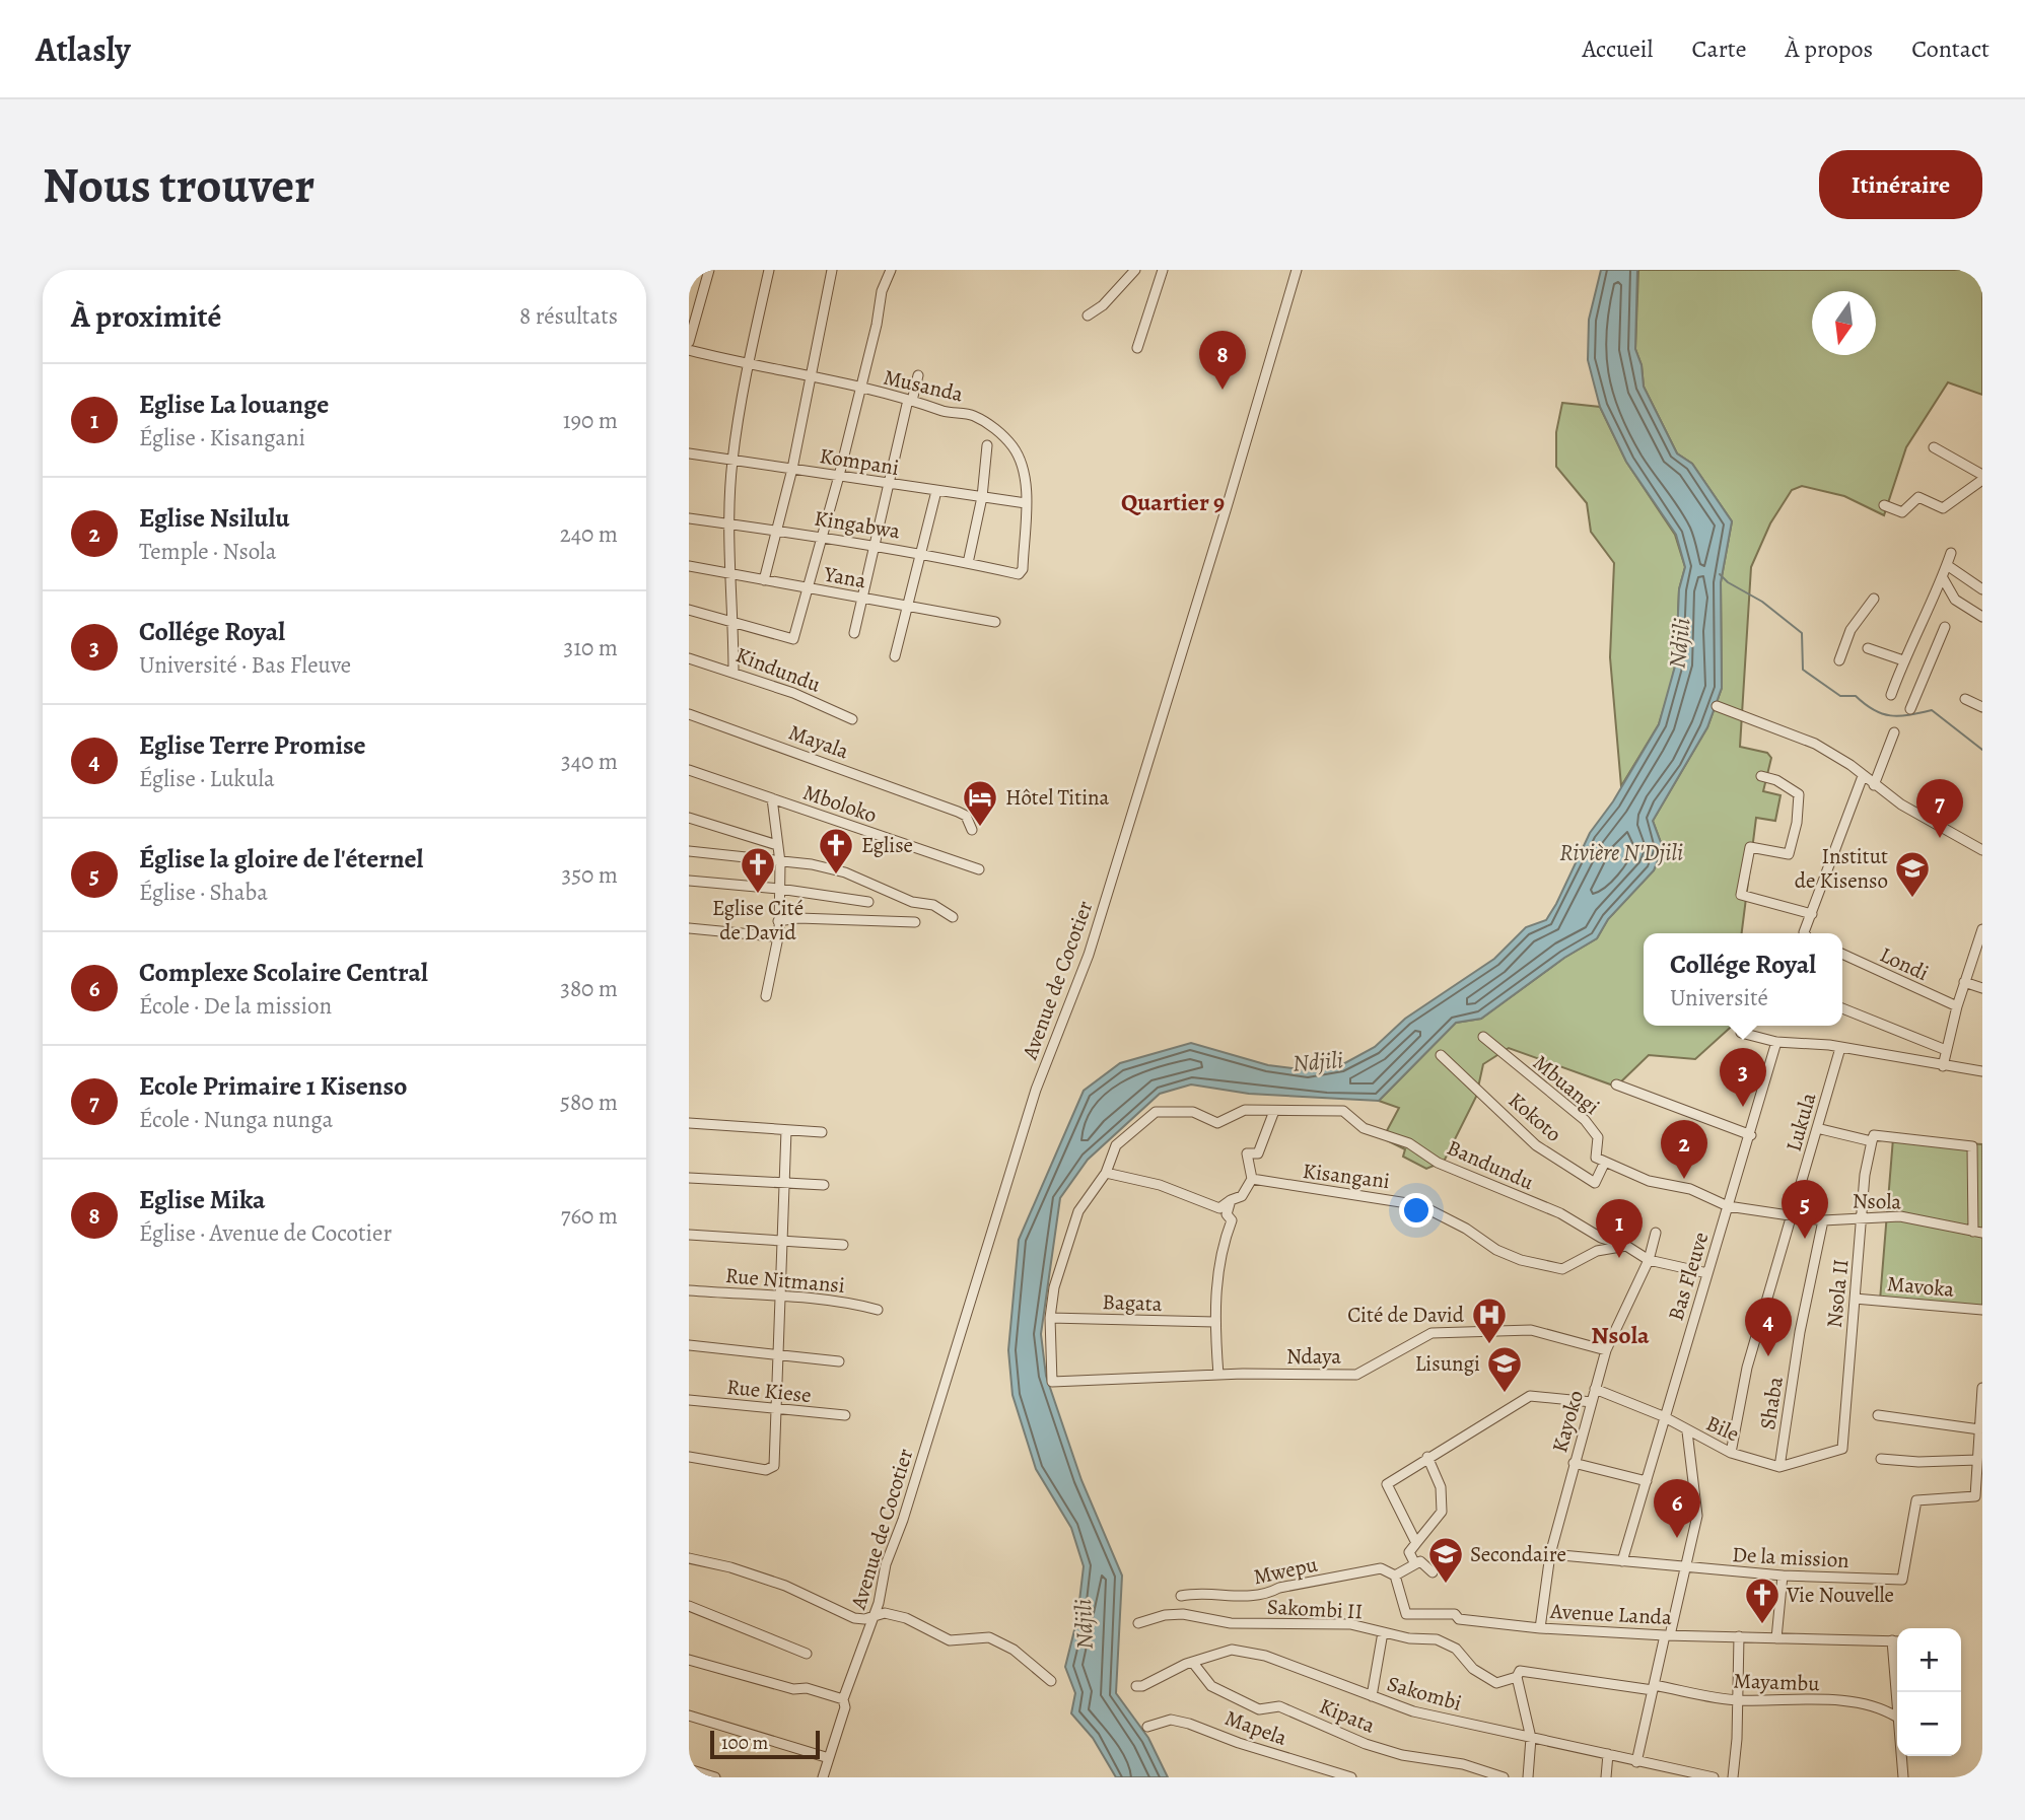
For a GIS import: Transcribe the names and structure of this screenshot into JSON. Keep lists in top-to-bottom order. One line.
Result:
{"streets":{"street":["Musanda","Kompani","Kingabwa","Yana","Kindundu","Mayala","Mboloko","Londi","Avenue de Cocotier","Mbuangi","Kokoto","Lukula","Bandundu","Kisangani","Nsola","Bas Fleuve","Rue Nitmansi","Mavoka","Nsola II","Bagata","Ndaya","Rue Kiese","Shaba","Kayoko","Bile","De la mission","Mwepu","Sakombi II","Avenue Landa","Mayambu","Sakombi","Kipata","Mapela"]},"crossings":[["Musanda","Kompani"],["Musanda","Kingabwa"],["Mbuangi","Kokoto"],["Mbuangi","Nsola"],["Mbuangi","Bas Fleuve"],["Kokoto","Nsola"],["Lukula","Nsola"],["Lukula","Bile"],["Bandundu","Kisangani"],["Nsola","Bas Fleuve"],["Nsola","Nsola II"],["Nsola","Shaba"],["Bas Fleuve","Bile"],["Bas Fleuve","De la mission"],["Mavoka","Nsola II"],["Nsola II","Shaba"],["Nsola II","Bile"],["Bagata","Ndaya"],["Ndaya","Kayoko"],["Shaba","Bile"],["Kayoko","Bile"],["Kayoko","De la mission"],["Kayoko","Avenue Landa"],["Mwepu","Avenue Landa"],["Sakombi II","Mayambu"],["Sakombi","Kipata"]],"districts":["Quartier 9","Nsola"],"water":["Ndjili","Rivière N'Djili"],"places":{"hotel":["Hôtel Titina"],"church":["Eglise","Eglise Cité de David","Vie Nouvelle"],"school or university":["Institut de Kisenso","Lisungi","Secondaire"],"hospital":["Cité de David"]},"scale_bar":"100 m","north":"bottom","page":{"header":"Atlasly","nav":["Accueil","Carte","À propos","Contact"],"buttons":"Itinéraire","title":"Nous trouver","heading":["À proximité","8 résultats"],"pins":["8","7","3","2","5","1","4","6"],"list":[{"mark":"1","name":"Eglise La louange","note":"Église · Kisangani","value":"190 m"},{"mark":"2","name":"Eglise Nsilulu","note":"Temple · Nsola","value":"240 m"},{"mark":"3","name":"Collége Royal","note":"Université · Bas Fleuve","value":"310 m"},{"mark":"4","name":"Eglise Terre Promise","note":"Église · Lukula","value":"340 m"},{"mark":"5","name":"Église la gloire de l'éternel","note":"Église · Shaba","value":"350 m"},{"mark":"6","name":"Complexe Scolaire Central","note":"École · De la mission","value":"380 m"},{"mark":"7","name":"Ecole Primaire 1 Kisenso","note":"École · Nunga nunga","value":"580 m"},{"mark":"8","name":"Eglise Mika","note":"Église · Avenue de Cocotier","value":"760 m"}],"popup":["Collége Royal","Université"],"map_buttons":["+","−"],"scale":"100 m"}}
